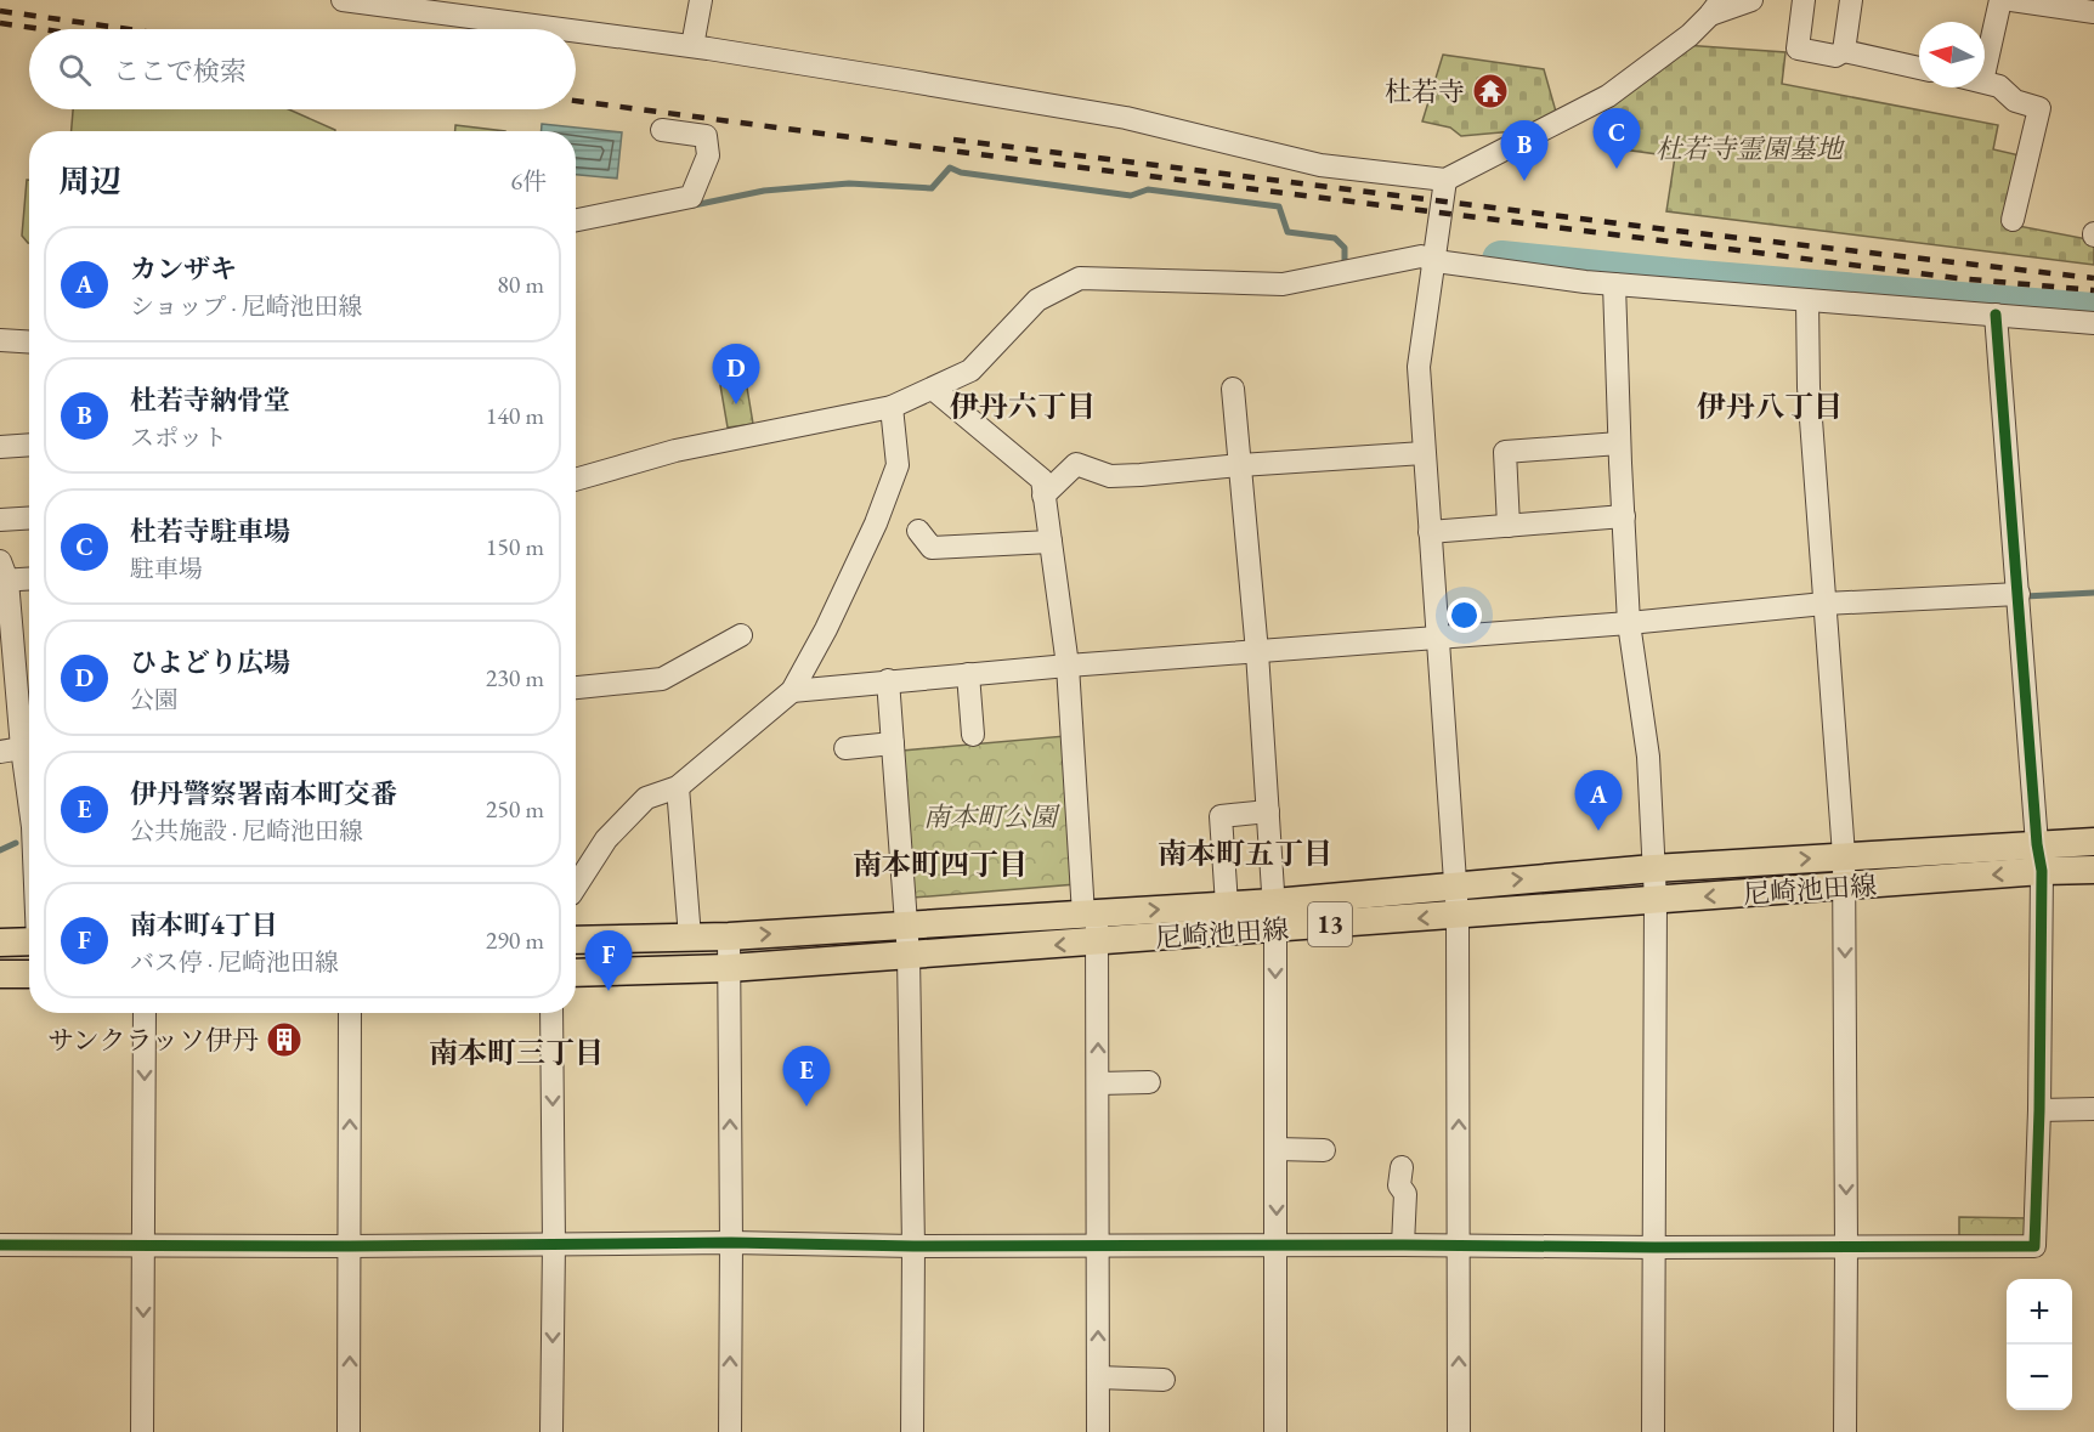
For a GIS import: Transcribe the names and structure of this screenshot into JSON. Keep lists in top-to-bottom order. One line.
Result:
{"streets":{"main road":["尼崎池田線","13"]},"districts":["伊丹六丁目","伊丹八丁目","南本町五丁目","南本町四丁目","南本町三丁目"],"parks":["杜若寺霊園墓地","南本町公園"],"places":{"temple":["杜若寺"],"building":["サンクラッソ伊丹"]},"north":"left","page":{"search":"ここで検索","pins":["C","B","D","A","F","E"],"heading":["周辺","6件"],"list":[{"mark":"A","name":"カンザキ","note":"ショップ · 尼崎池田線","value":"80 m"},{"mark":"B","name":"杜若寺納骨堂","note":"スポット","value":"140 m"},{"mark":"C","name":"杜若寺駐車場","note":"駐車場","value":"150 m"},{"mark":"D","name":"ひよどり広場","note":"公園","value":"230 m"},{"mark":"E","name":"伊丹警察署南本町交番","note":"公共施設 · 尼崎池田線","value":"250 m"},{"mark":"F","name":"南本町4丁目","note":"バス停 · 尼崎池田線","value":"290 m"}],"map_buttons":["+","−"]}}
